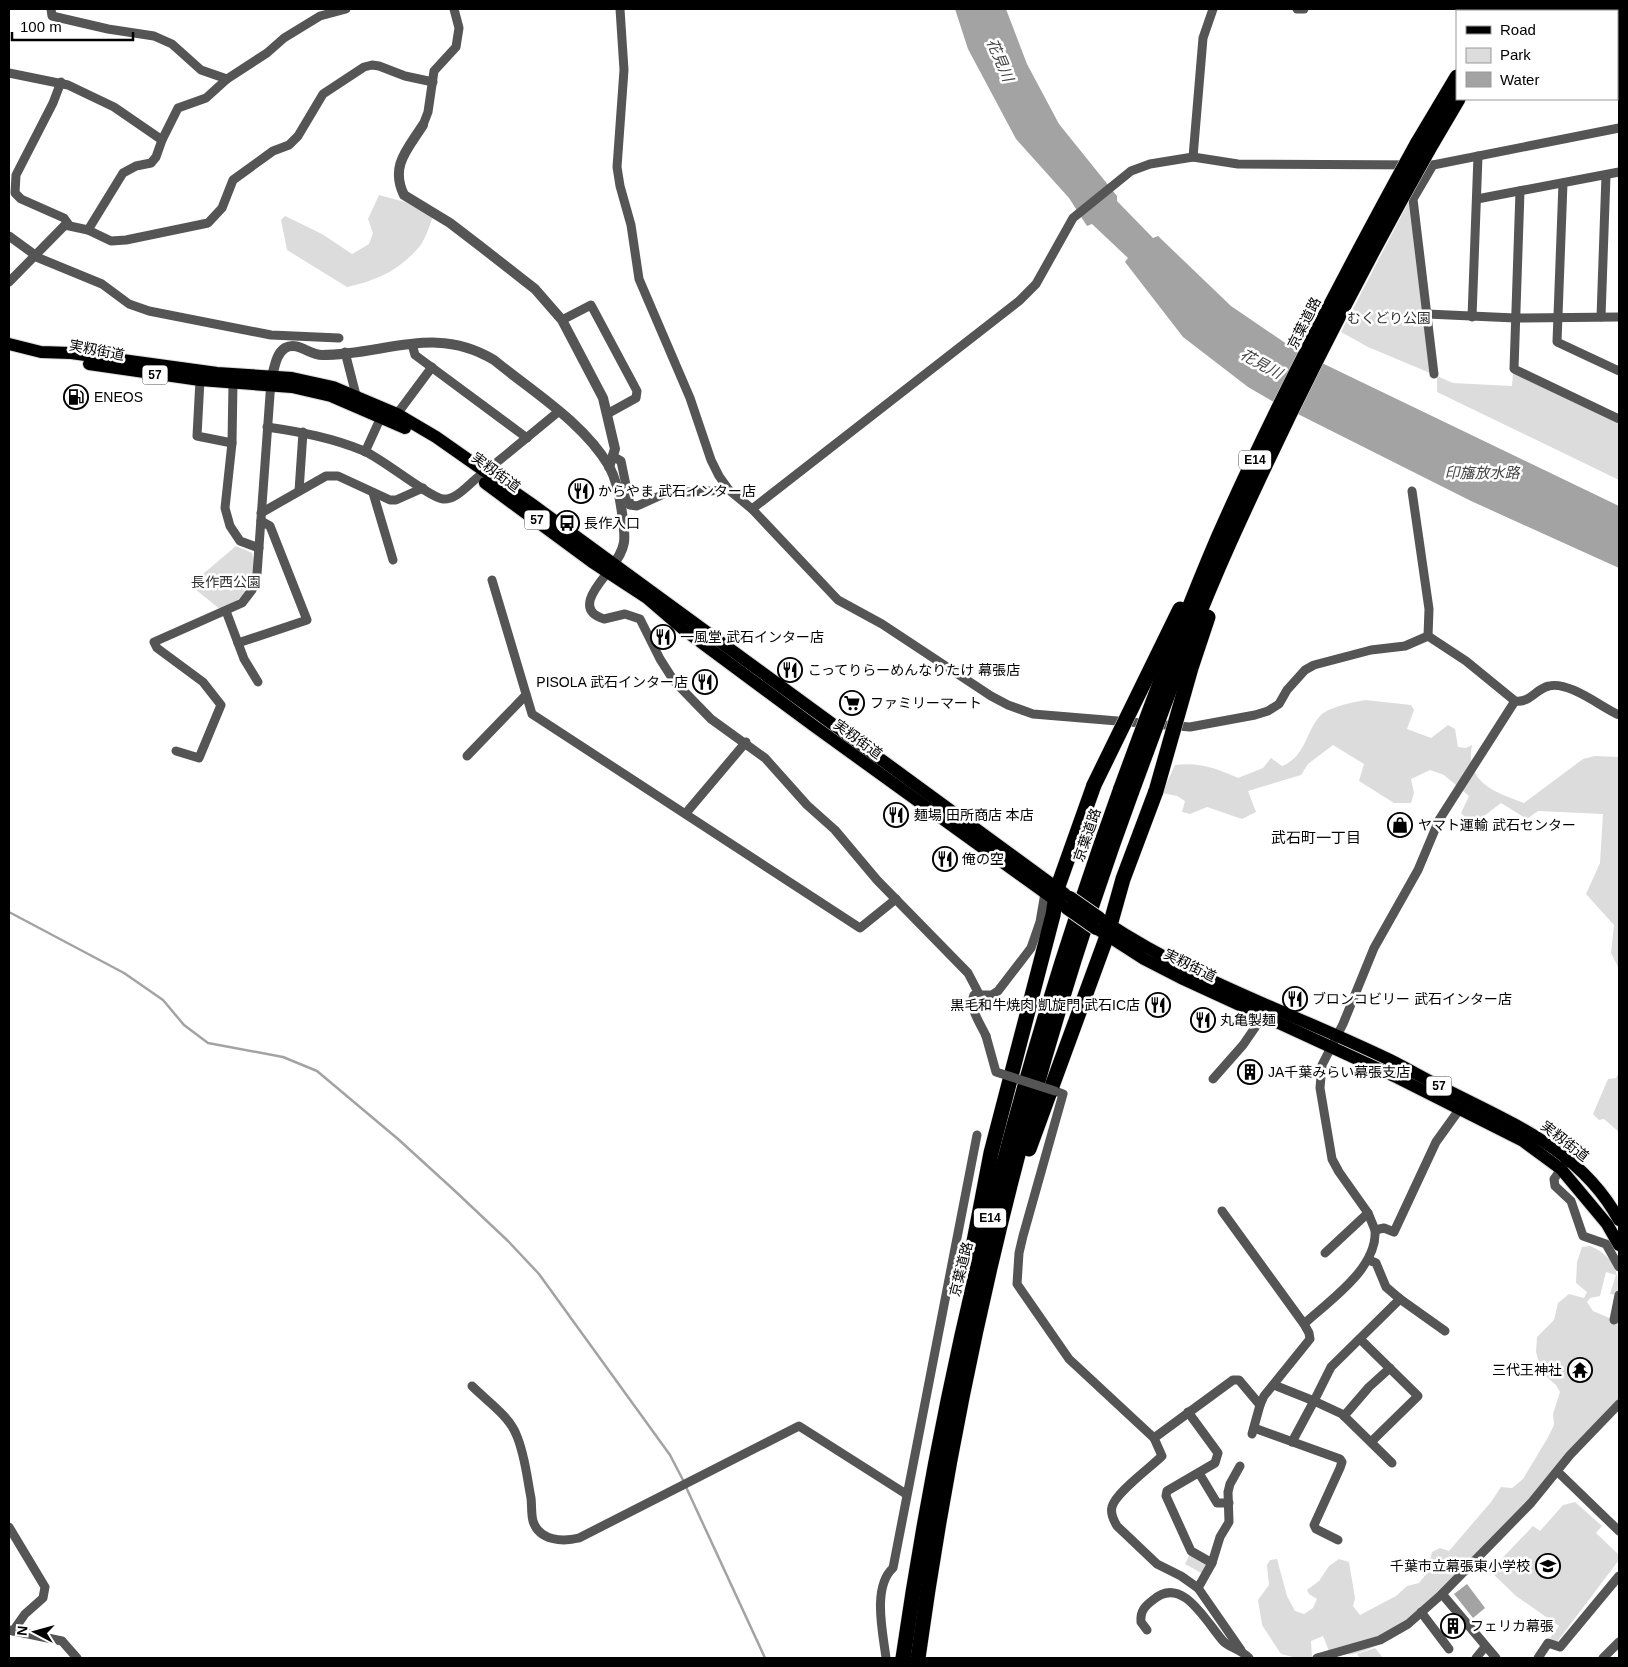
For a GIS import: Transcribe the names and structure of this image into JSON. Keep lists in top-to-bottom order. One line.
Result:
{"streets":{"highway":["京葉道路","E14"],"main road":["実籾街道","57"]},"districts":["武石町一丁目"],"water":["花見川","印旛放水路"],"parks":["むくどり公園","長作西公園"],"places":{"fuel station":["ENEOS"],"restaurant":["からやま 武石インター店","一風堂 武石インター店","こってりらーめんなりたけ 幕張店","PISOLA 武石インター店","麺場 田所商店 本店","俺の空","ブロンコビリー 武石インター店","黒毛和牛焼肉 凱旋門 武石IC店","丸亀製麺"],"bus stop":["長作入口"],"supermarket":["ファミリーマート"],"shop":["ヤマト運輸 武石センター"],"building":["JA千葉みらい幕張支店","フェリカ幕張"],"temple":["三代王神社"],"school or university":["千葉市立幕張東小学校"]},"legend":["Road","Park","Water"],"scale_bar":"100 m","north":"left"}
